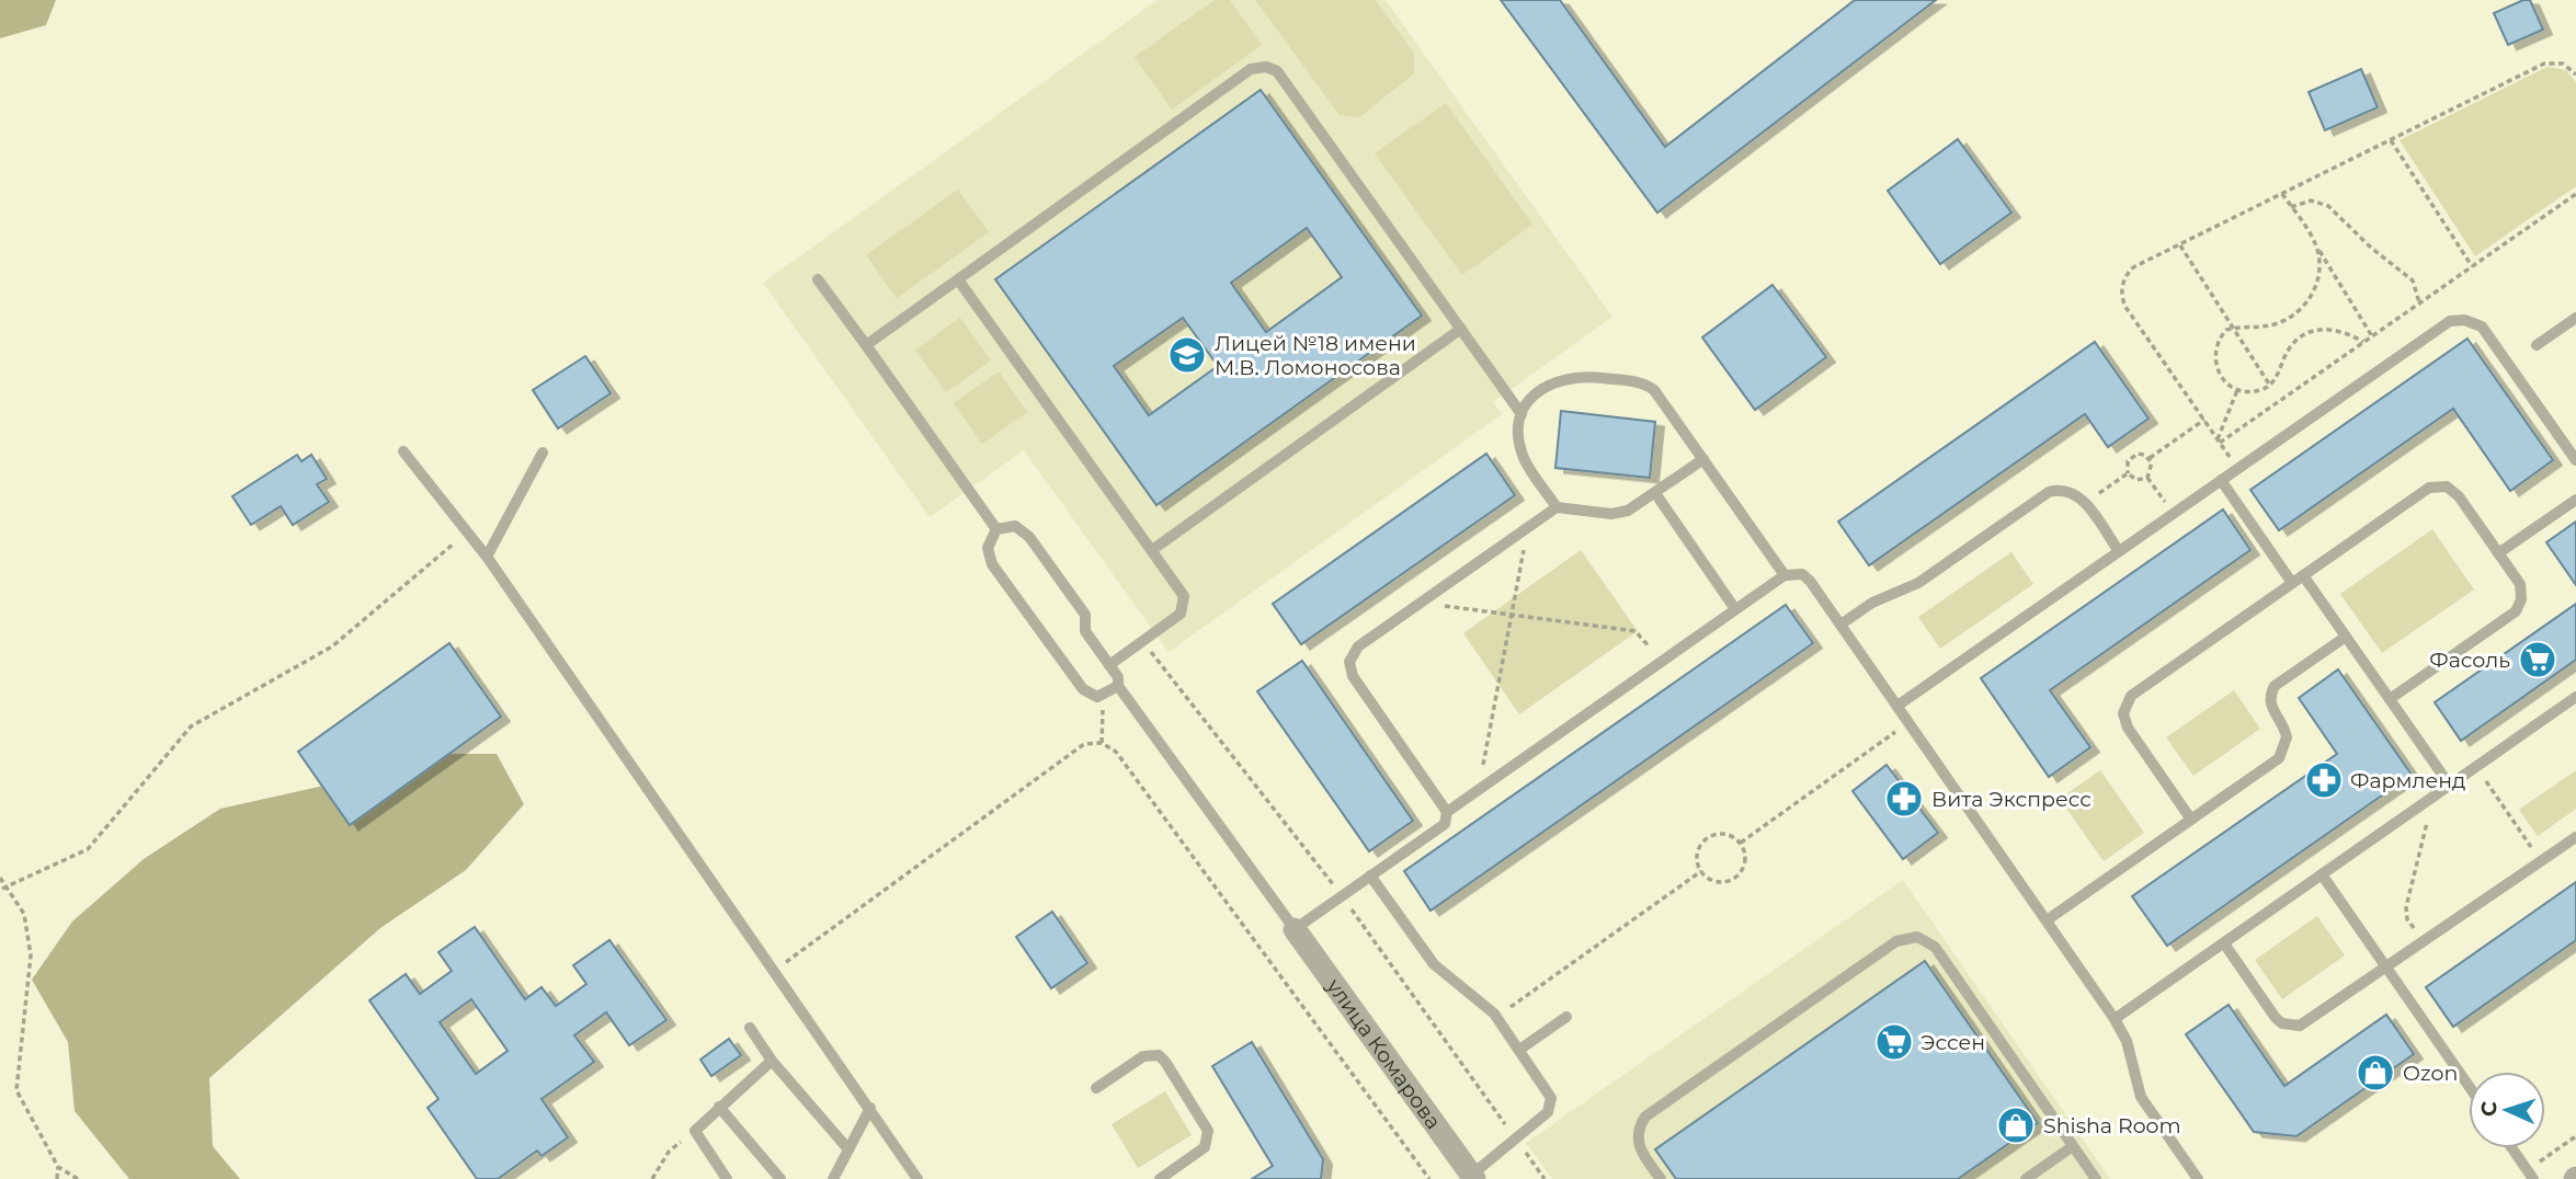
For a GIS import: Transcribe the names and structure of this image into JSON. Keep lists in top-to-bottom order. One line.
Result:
{"streets":{"street":["улица Комарова"]},"places":{"school or university":["Лицей №18 имени М.В. Ломоносова"],"supermarket":["Фасоль","Эссен"],"pharmacy":["Фармленд","Вита Экспресс"],"shop":["Ozon","Shisha Room"]},"north":"left"}
